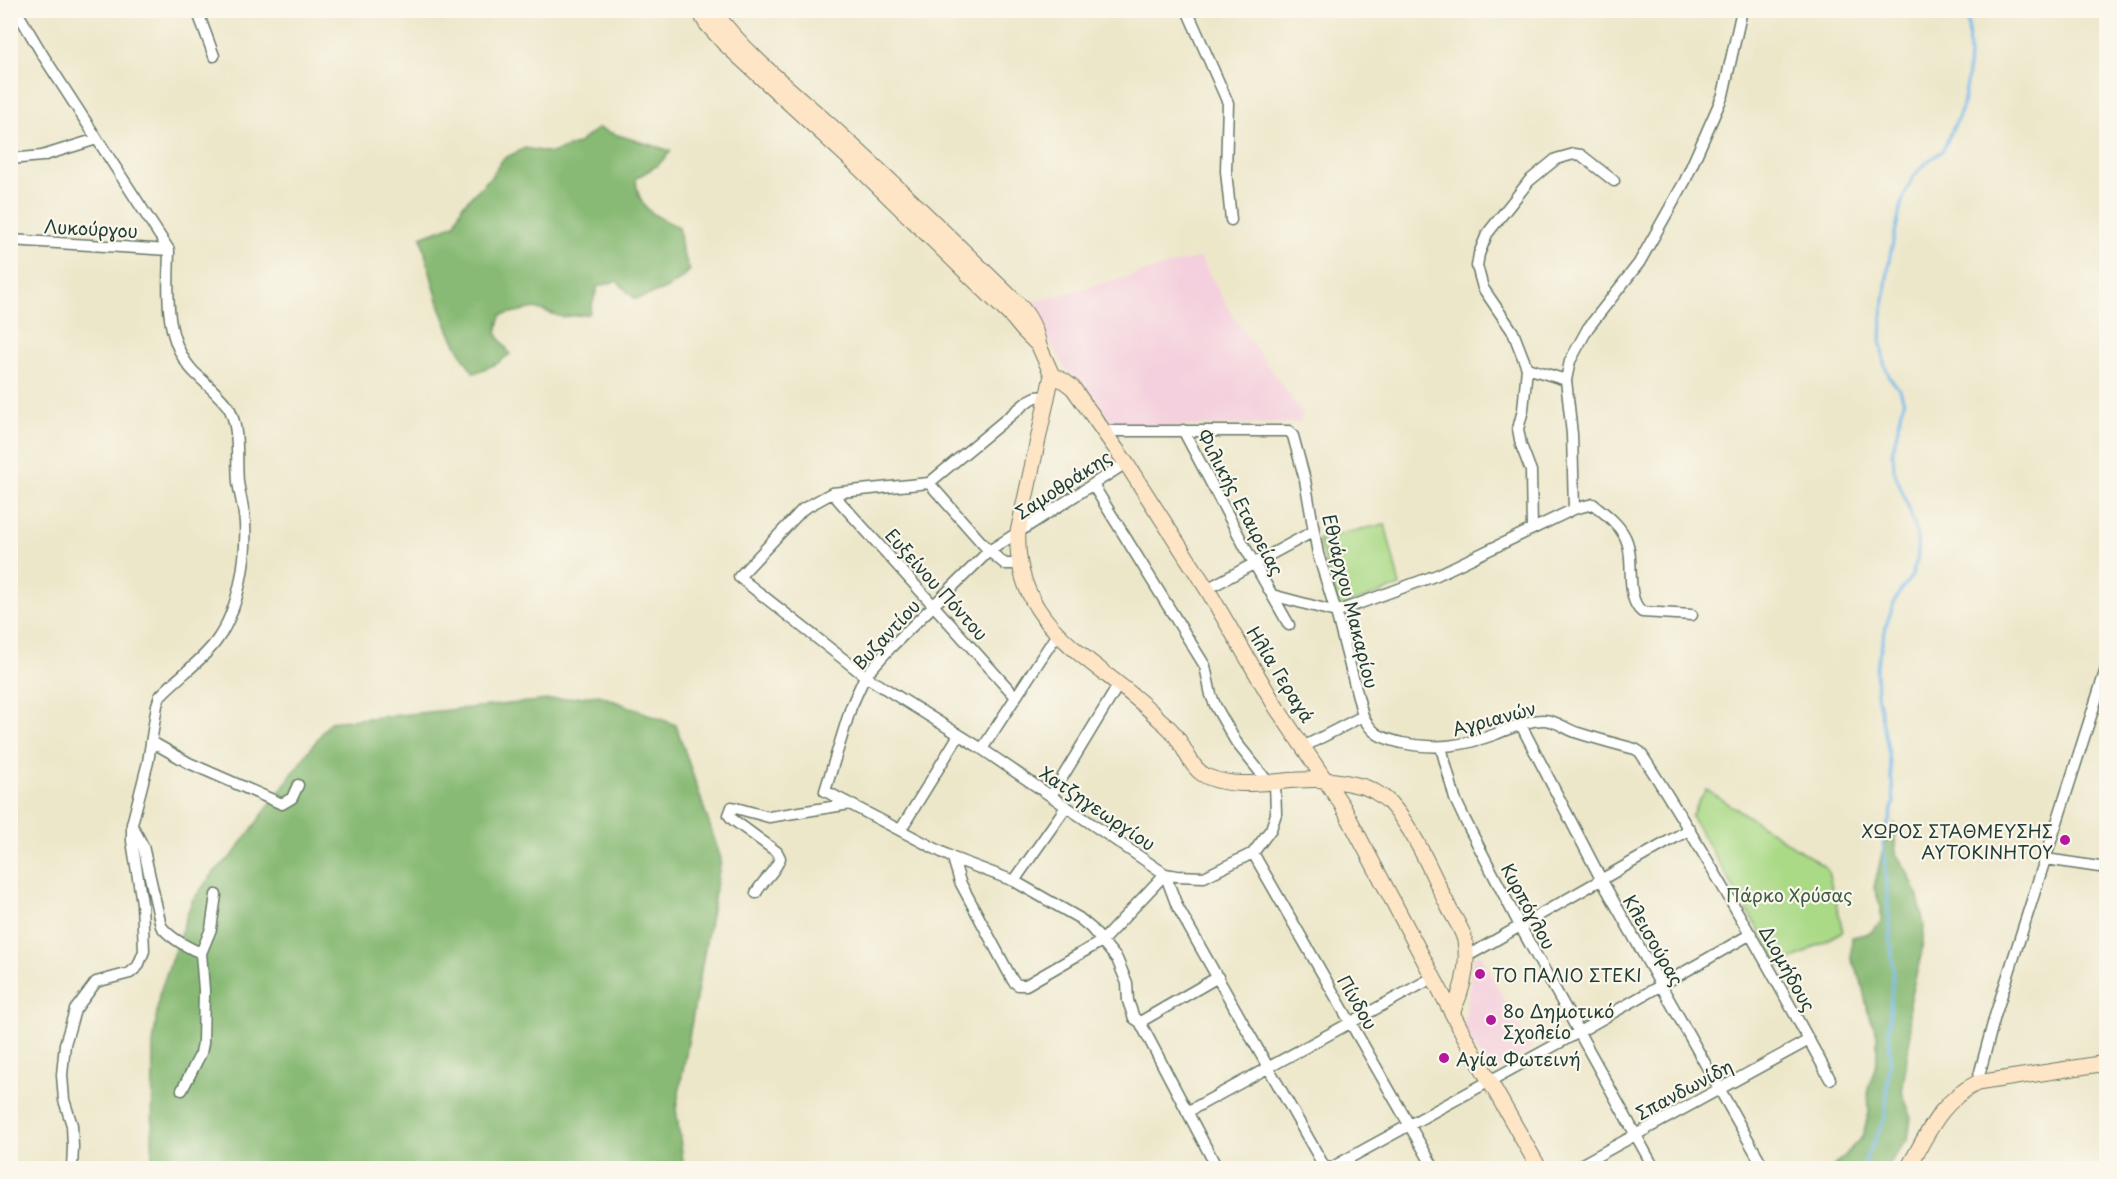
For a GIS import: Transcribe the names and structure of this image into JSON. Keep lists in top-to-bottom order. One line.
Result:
{"streets":{"street":["Λυκούργου","Σαμοθράκης","Φιλικής Εταιρείας","Ευξείνου Πόντου","Εθνάρχου Μακαρίου","Βυζαντίου","Ηλία Γεραγά","Αγριανών","Χατζηγεωργίου","Κυρπόγλου","Κλεισούρας","Διομήδους","Πίνδου","Σπανδωνίδη"]},"crossings":[["Σαμοθράκης","Βυζαντίου"],["Σαμοθράκης","Ηλία Γεραγά"],["Φιλικής Εταιρείας","Εθνάρχου Μακαρίου"],["Ευξείνου Πόντου","Βυζαντίου"],["Ευξείνου Πόντου","Χατζηγεωργίου"],["Εθνάρχου Μακαρίου","Ηλία Γεραγά"],["Εθνάρχου Μακαρίου","Αγριανών"],["Βυζαντίου","Χατζηγεωργίου"],["Αγριανών","Κυρπόγλου"],["Αγριανών","Κλεισούρας"],["Αγριανών","Διομήδους"],["Κυρπόγλου","Σπανδωνίδη"],["Κλεισούρας","Σπανδωνίδη"],["Διομήδους","Σπανδωνίδη"]],"parks":["Πάρκο Χρύσας"],"places":["ΧΩΡΟΣ ΣΤΑΘΜΕΥΣΗΣ ΑΥΤΟΚΙΝΗΤΟΥ","ΤΟ ΠΑΛΙΟ ΣΤΕΚΙ","8ο Δημοτικό Σχολείο","Αγία Φωτεινή"]}
